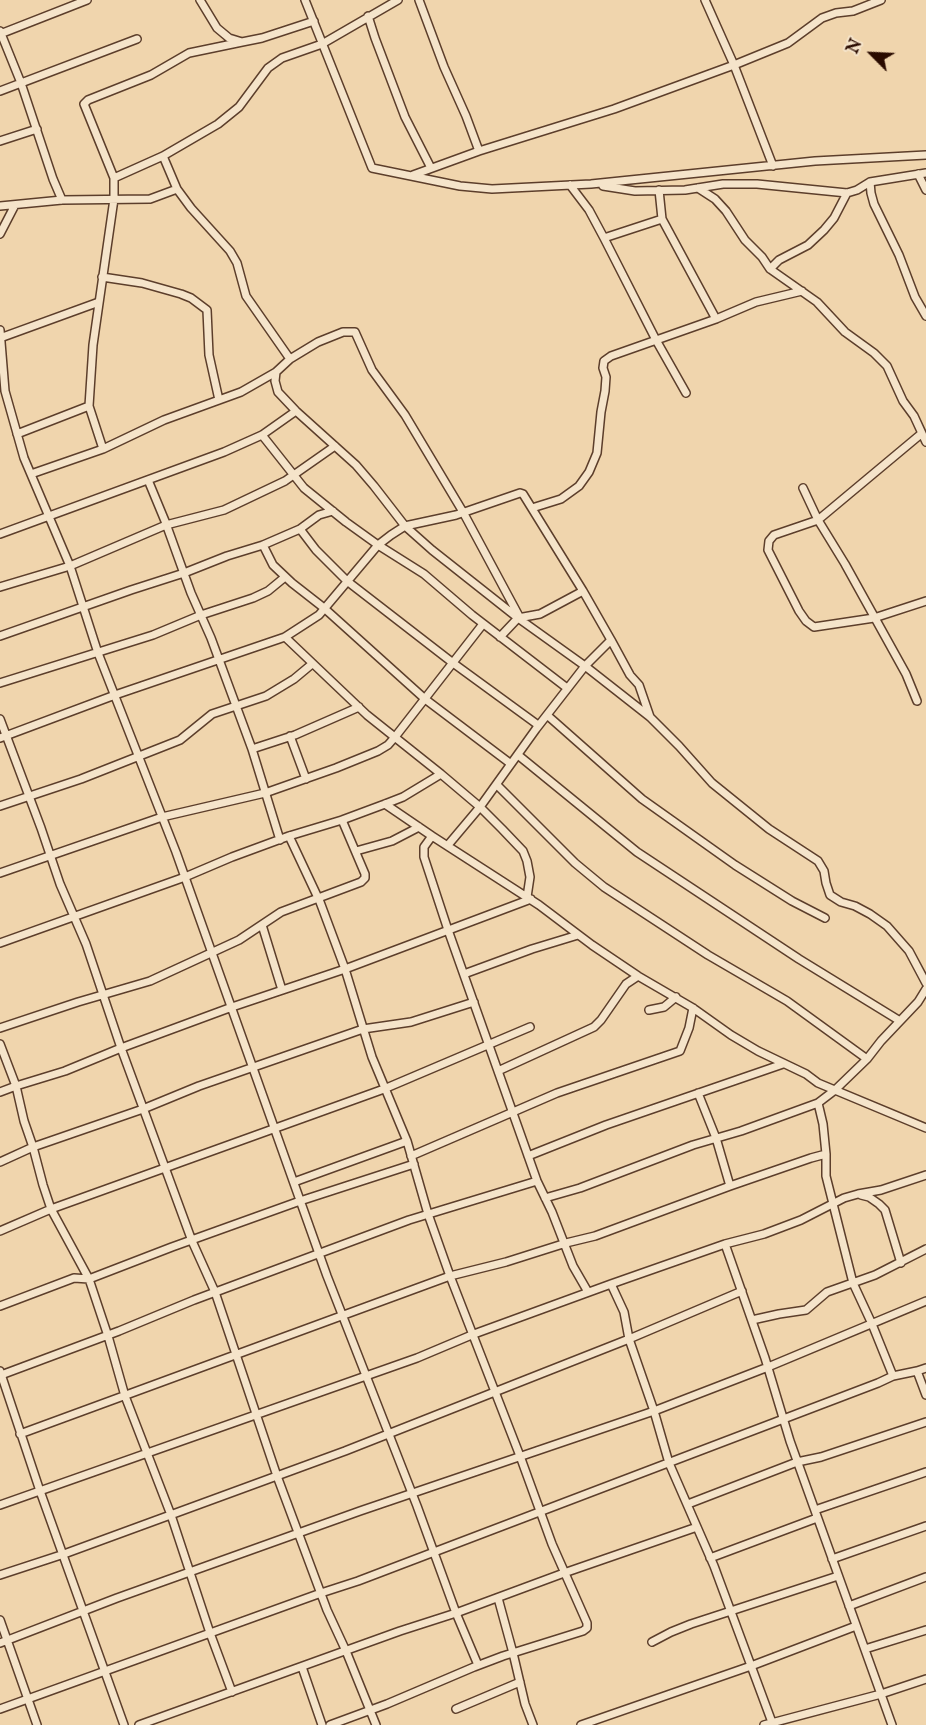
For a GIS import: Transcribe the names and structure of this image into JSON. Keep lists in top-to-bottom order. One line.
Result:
{"north":"top left"}
